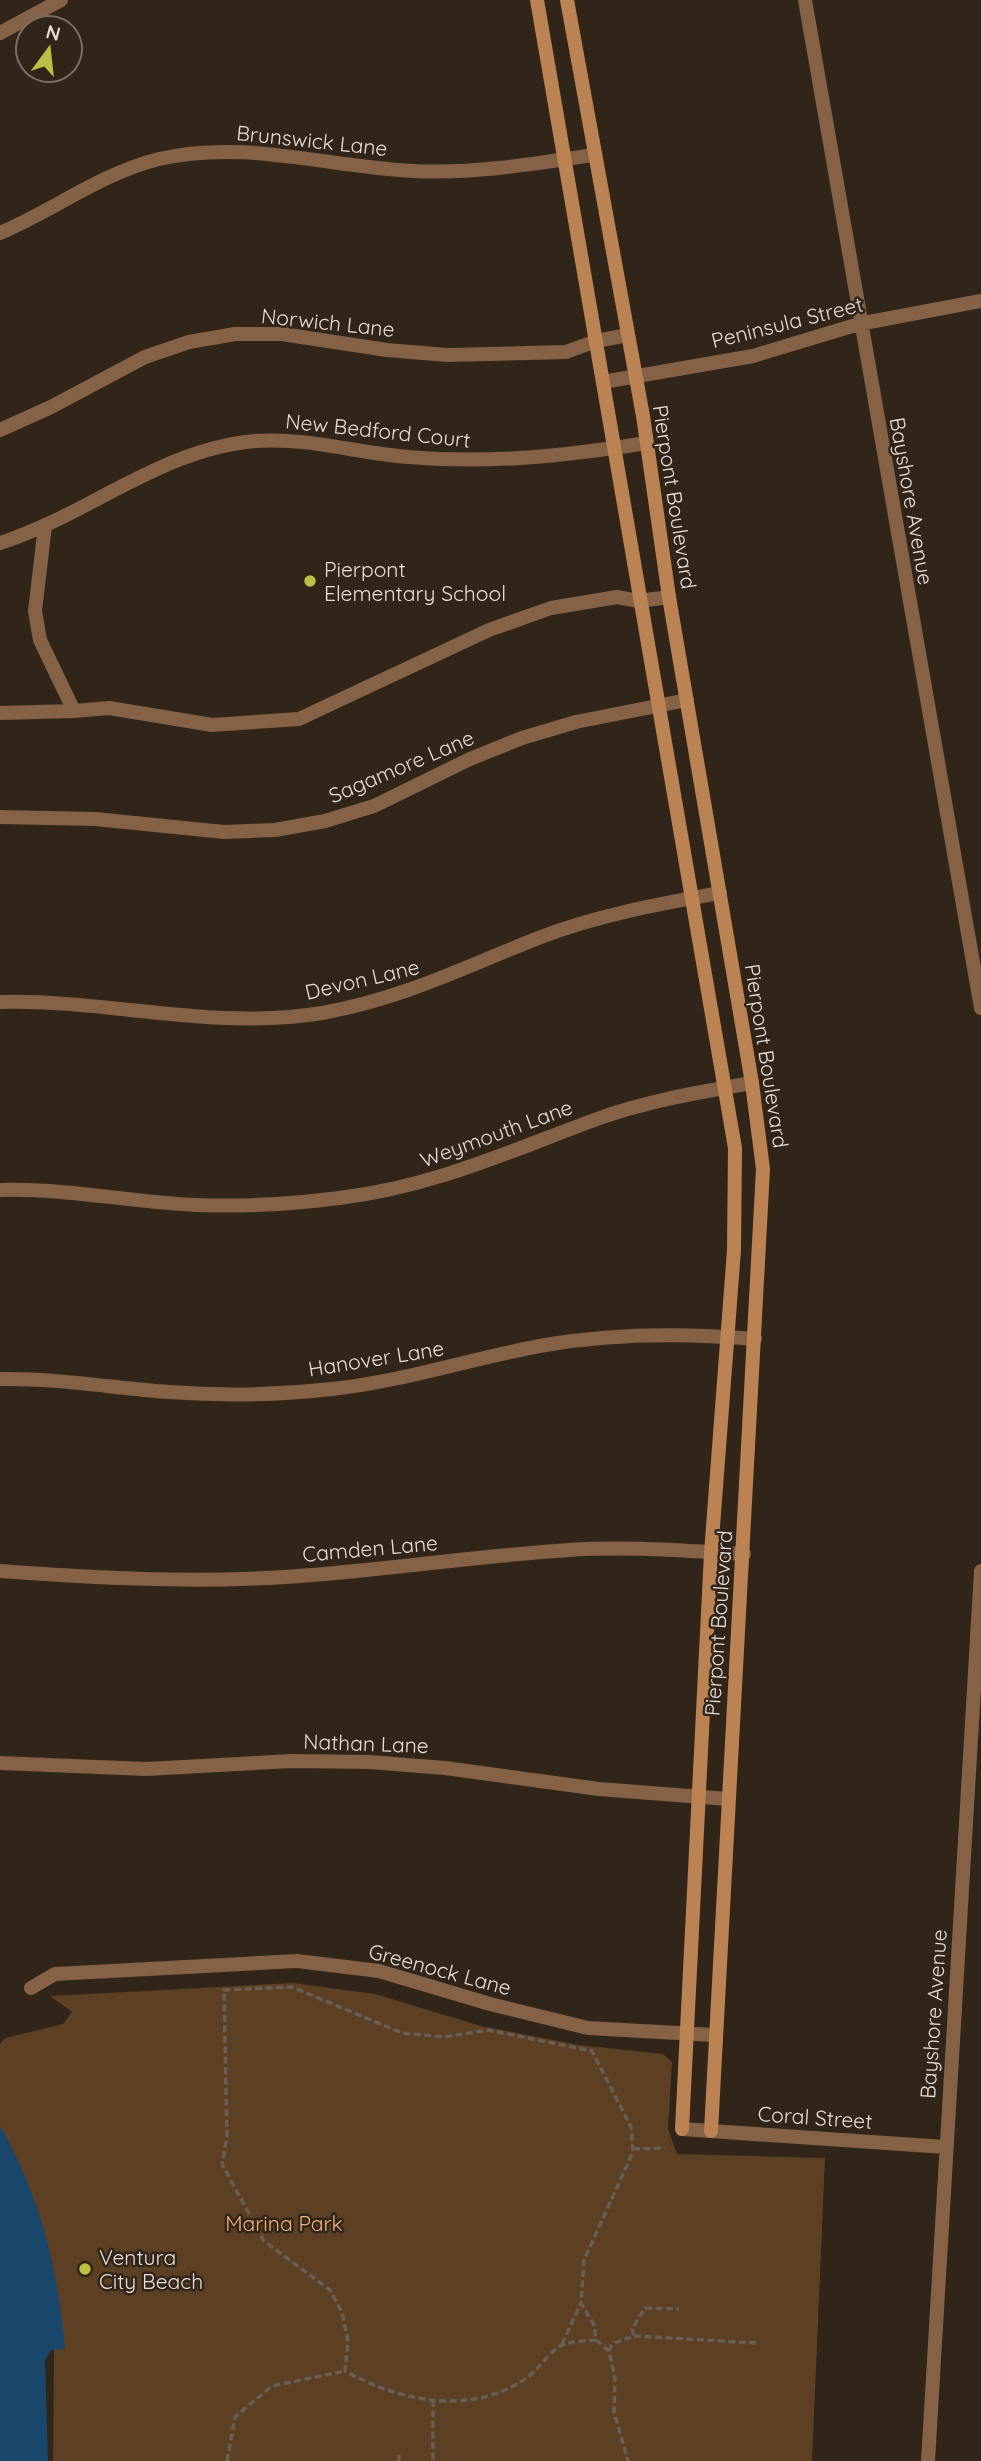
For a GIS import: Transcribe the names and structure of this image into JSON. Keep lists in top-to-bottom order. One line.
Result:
{"streets":{"street":["Brunswick Lane","Norwich Lane","Peninsula Street","New Bedford Court","Pierpont Boulevard","Bayshore Avenue","Sagamore Lane","Devon Lane","Weymouth Lane","Hanover Lane","Camden Lane","Nathan Lane","Greenock Lane","Coral Street"]},"crossings":[["Brunswick Lane","Pierpont Boulevard"],["Norwich Lane","Pierpont Boulevard"],["Peninsula Street","Pierpont Boulevard"],["Peninsula Street","Bayshore Avenue"],["New Bedford Court","Pierpont Boulevard"],["Pierpont Boulevard","Sagamore Lane"],["Pierpont Boulevard","Devon Lane"],["Pierpont Boulevard","Weymouth Lane"],["Pierpont Boulevard","Hanover Lane"],["Pierpont Boulevard","Camden Lane"],["Pierpont Boulevard","Nathan Lane"],["Pierpont Boulevard","Greenock Lane"],["Pierpont Boulevard","Coral Street"],["Bayshore Avenue","Coral Street"]],"parks":["Marina Park"],"places":["Pierpont Elementary School","Ventura City Beach"],"north":"top"}
